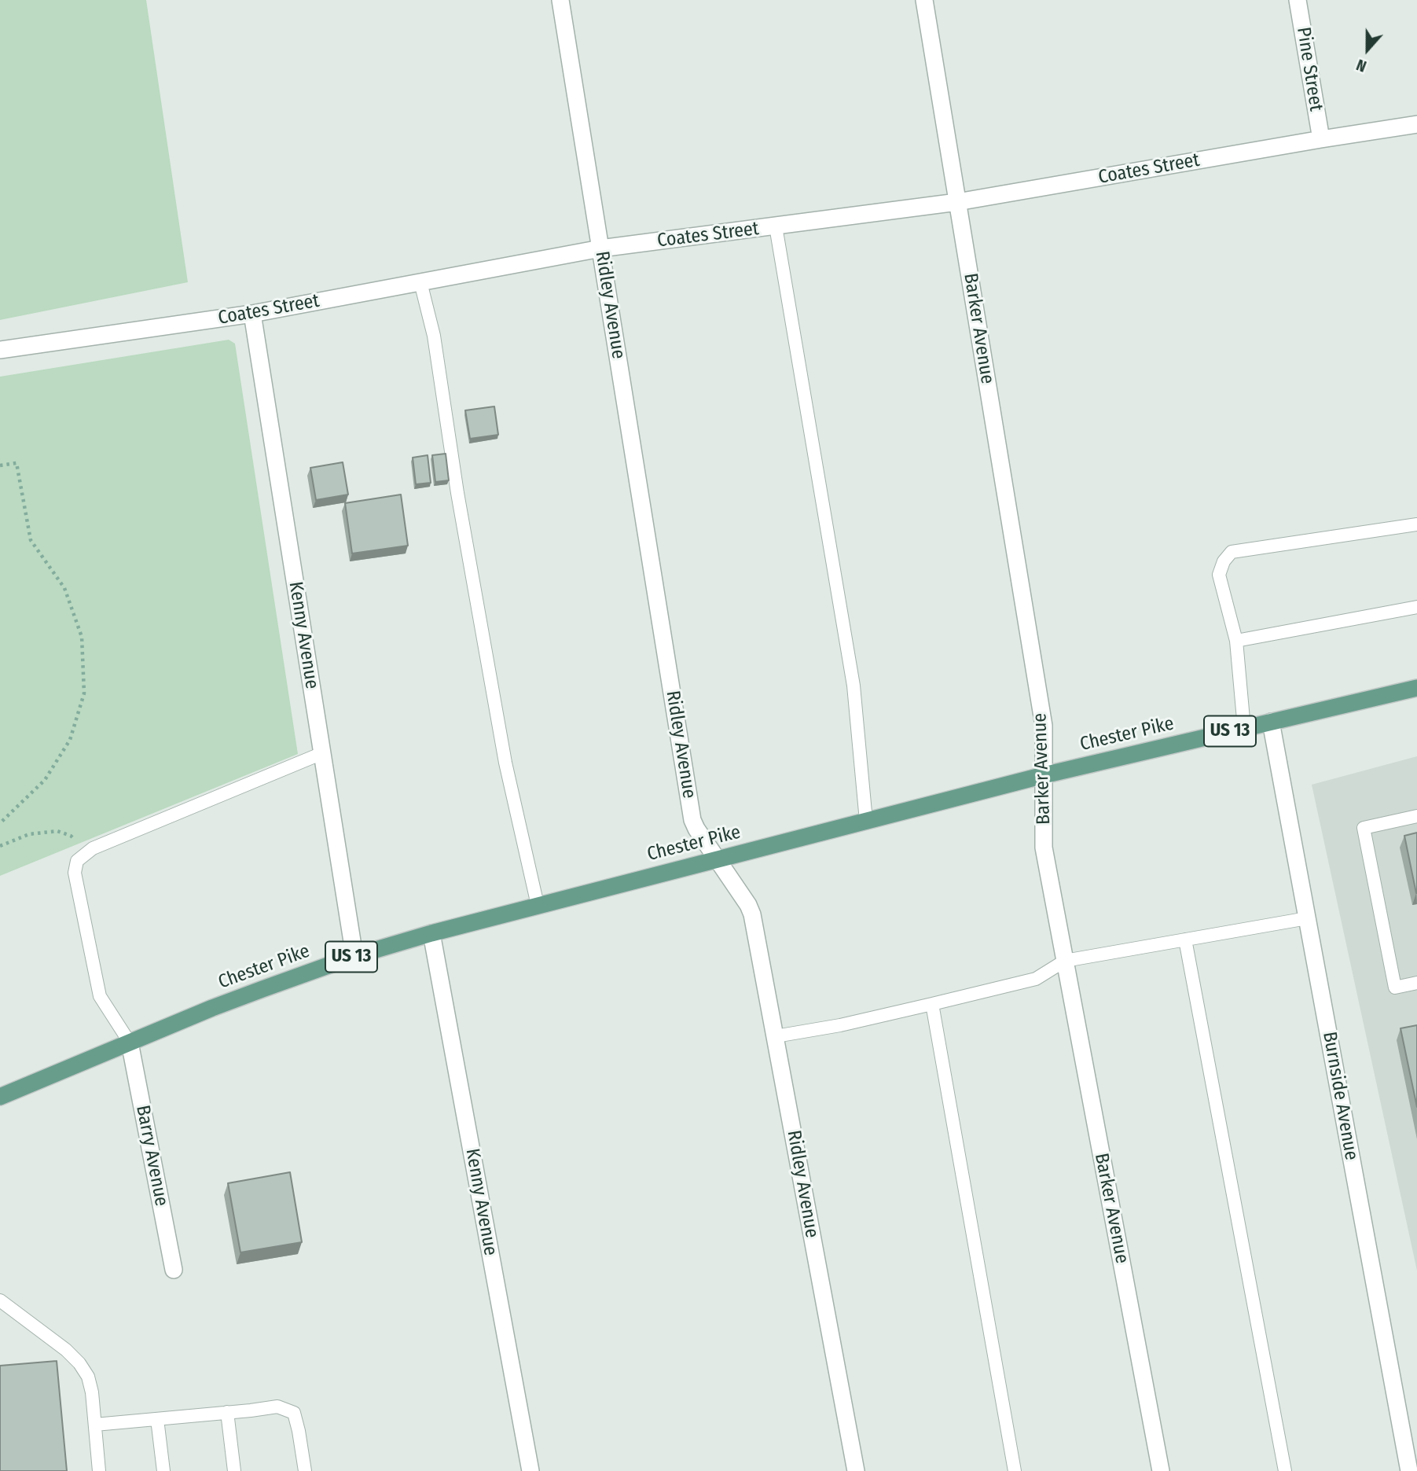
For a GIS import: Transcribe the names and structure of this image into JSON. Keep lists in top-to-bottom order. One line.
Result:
{"streets":{"main road":["US 13","Chester Pike"],"street":["Pine Street","Coates Street","Ridley Avenue","Barker Avenue","Kenny Avenue","Burnside Avenue","Barry Avenue"]},"crossings":[["Pine Street","Coates Street"],["Coates Street","Ridley Avenue"],["Coates Street","Barker Avenue"],["Coates Street","Kenny Avenue"],["Ridley Avenue","Chester Pike"],["Barker Avenue","Chester Pike"],["Kenny Avenue","Chester Pike"],["Chester Pike","Burnside Avenue"],["Chester Pike","Barry Avenue"]],"north":"bottom"}
